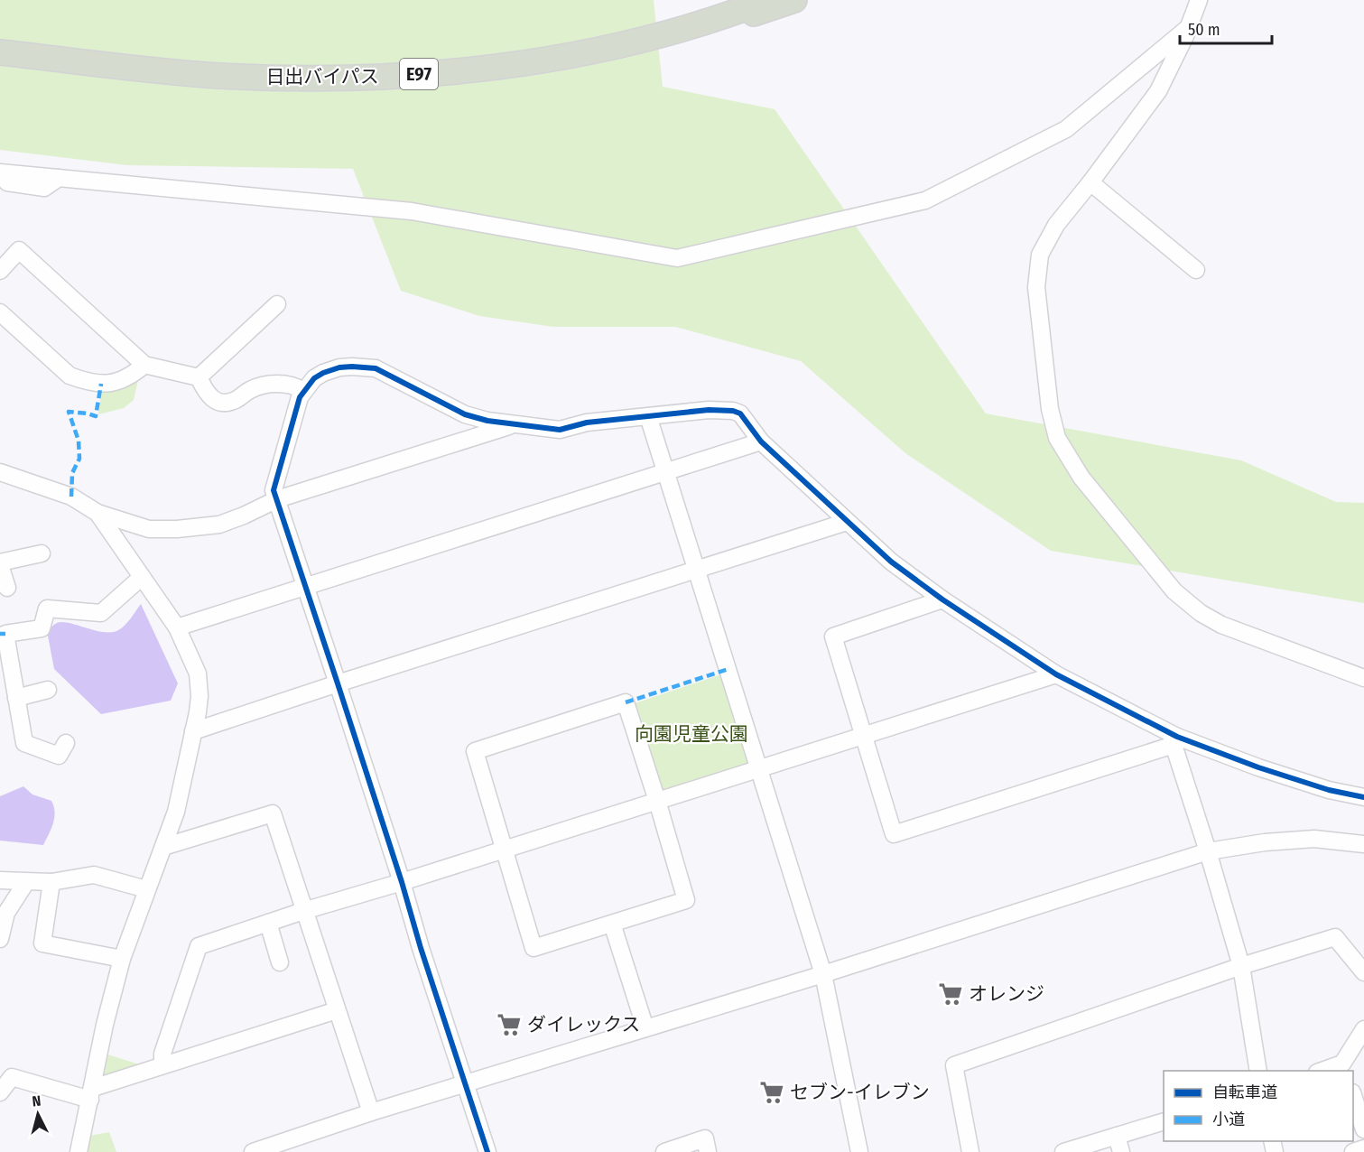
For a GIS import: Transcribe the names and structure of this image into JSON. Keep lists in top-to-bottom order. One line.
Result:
{"streets":{"highway":["E97","日出バイパス"]},"parks":["向園児童公園"],"places":{"supermarket":["オレンジ","ダイレックス","セブン-イレブン"]},"legend":["自転車道","小道"],"scale_bar":"50 m","north":"top"}
